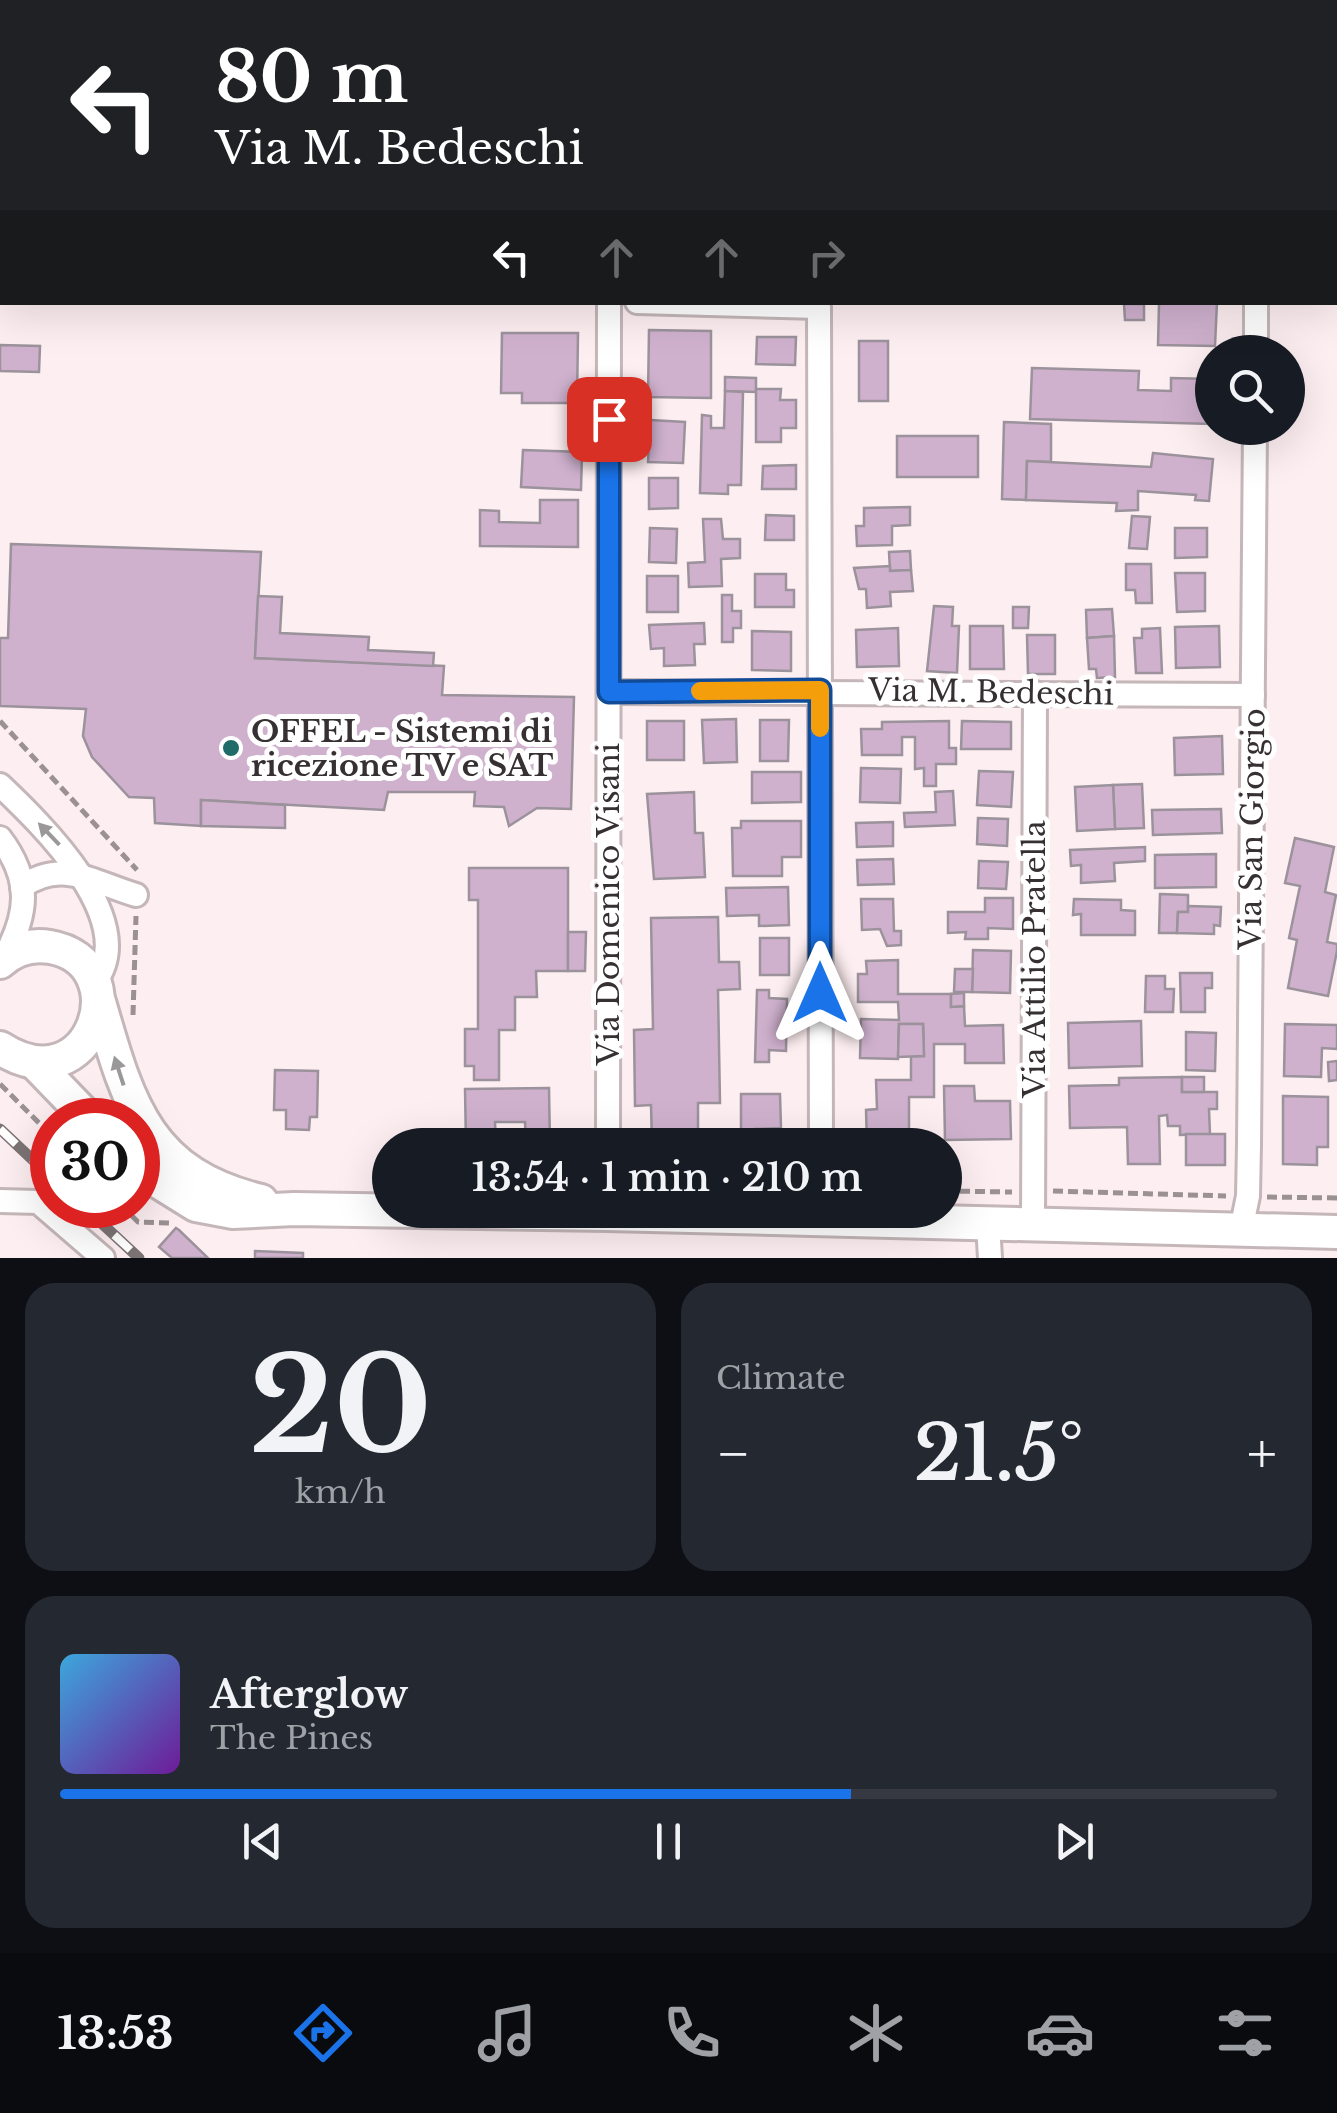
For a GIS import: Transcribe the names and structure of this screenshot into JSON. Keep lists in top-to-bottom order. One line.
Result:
{"streets":{"street":["Via M. Bedeschi","Via San Giorgio","Via Domenico Visani","Via Attilio Pratella"]},"crossings":[["Via M. Bedeschi","Via San Giorgio"],["Via M. Bedeschi","Via Domenico Visani"],["Via M. Bedeschi","Via Attilio Pratella"]],"places":["OFFEL - Sistemi di ricezione TV e SAT"],"page":{"turn":["80 m","Via M. Bedeschi"],"limit":"30","trip":"13:54 · 1 min · 210 m","tile":[["20","km/h"],"Climate"],"heat":["−","21.5°","+"],"song":["Afterglow","The Pines"],"tabs":"13:53"}}
